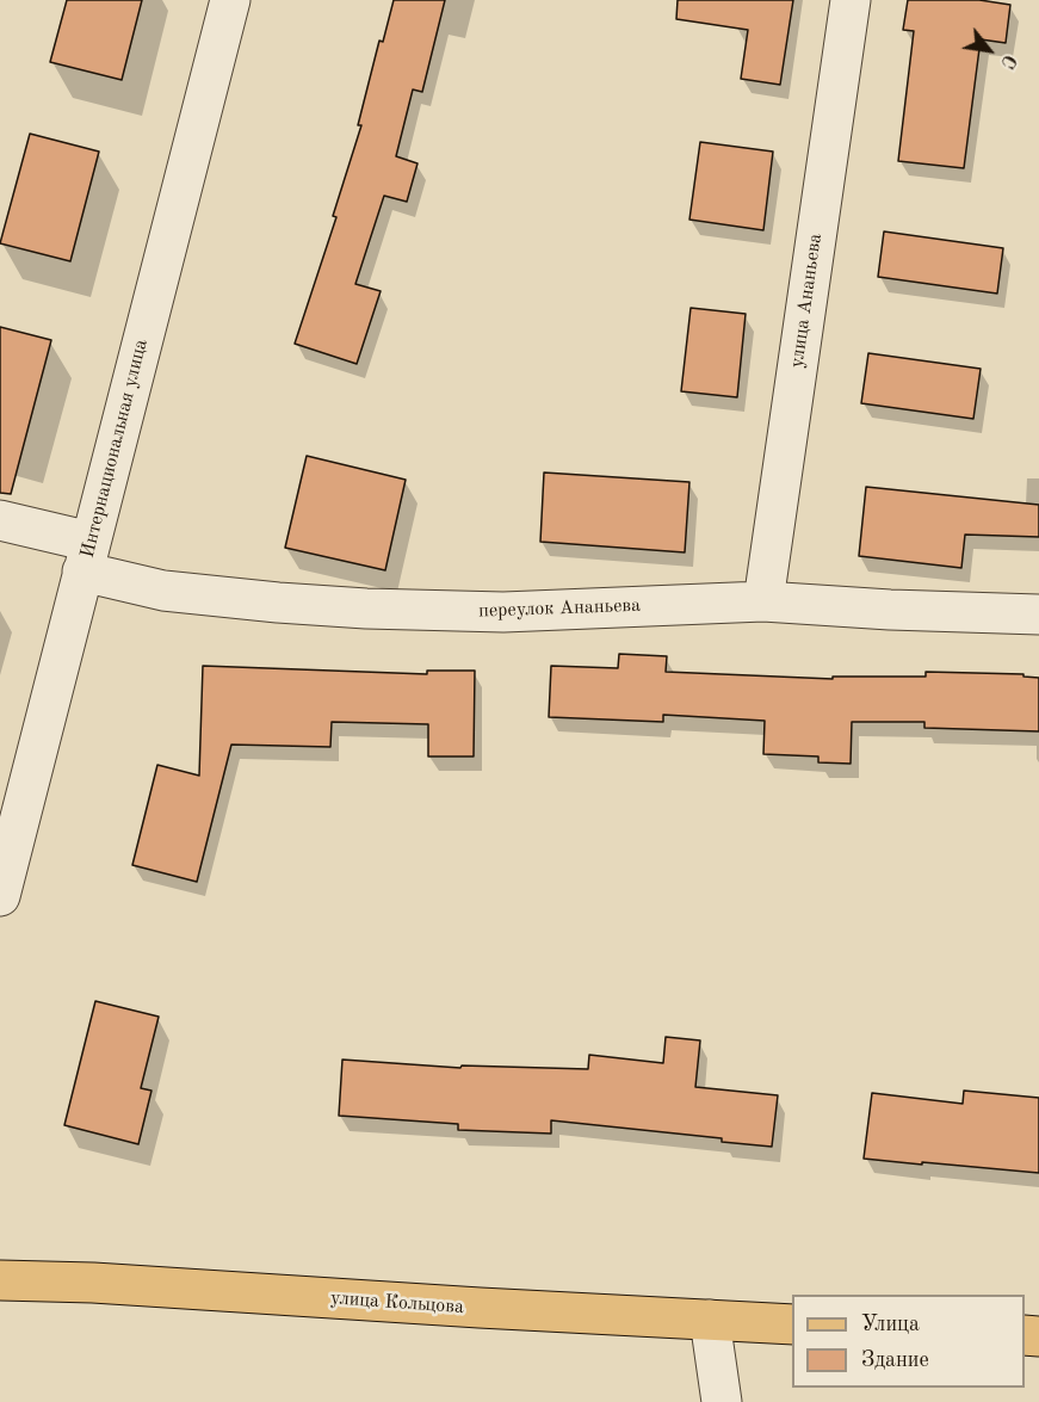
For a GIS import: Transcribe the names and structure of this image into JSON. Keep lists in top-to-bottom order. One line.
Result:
{"streets":{"main road":["улица Кольцова"],"street":["улица Ананьева","Интернациональная улица","переулок Ананьева"]},"crossings":[["улица Ананьева","переулок Ананьева"],["Интернациональная улица","переулок Ананьева"]],"legend":["Улица","Здание"],"north":"bottom right"}
